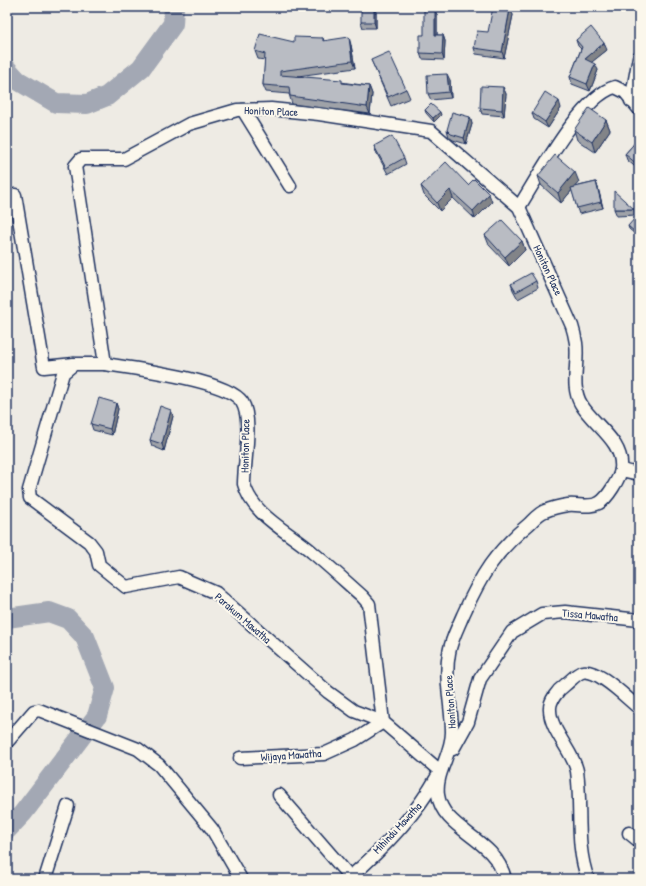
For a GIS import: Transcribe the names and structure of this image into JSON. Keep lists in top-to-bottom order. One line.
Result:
{"streets":{"street":["Honiton Place","Tissa Mawatha","Parakum Mawatha","Wijaya Mawatha","Mihindu Mawatha"]},"crossings":[["Honiton Place","Tissa Mawatha"],["Honiton Place","Parakum Mawatha"],["Honiton Place","Wijaya Mawatha"],["Honiton Place","Mihindu Mawatha"],["Tissa Mawatha","Mihindu Mawatha"],["Parakum Mawatha","Wijaya Mawatha"]]}
